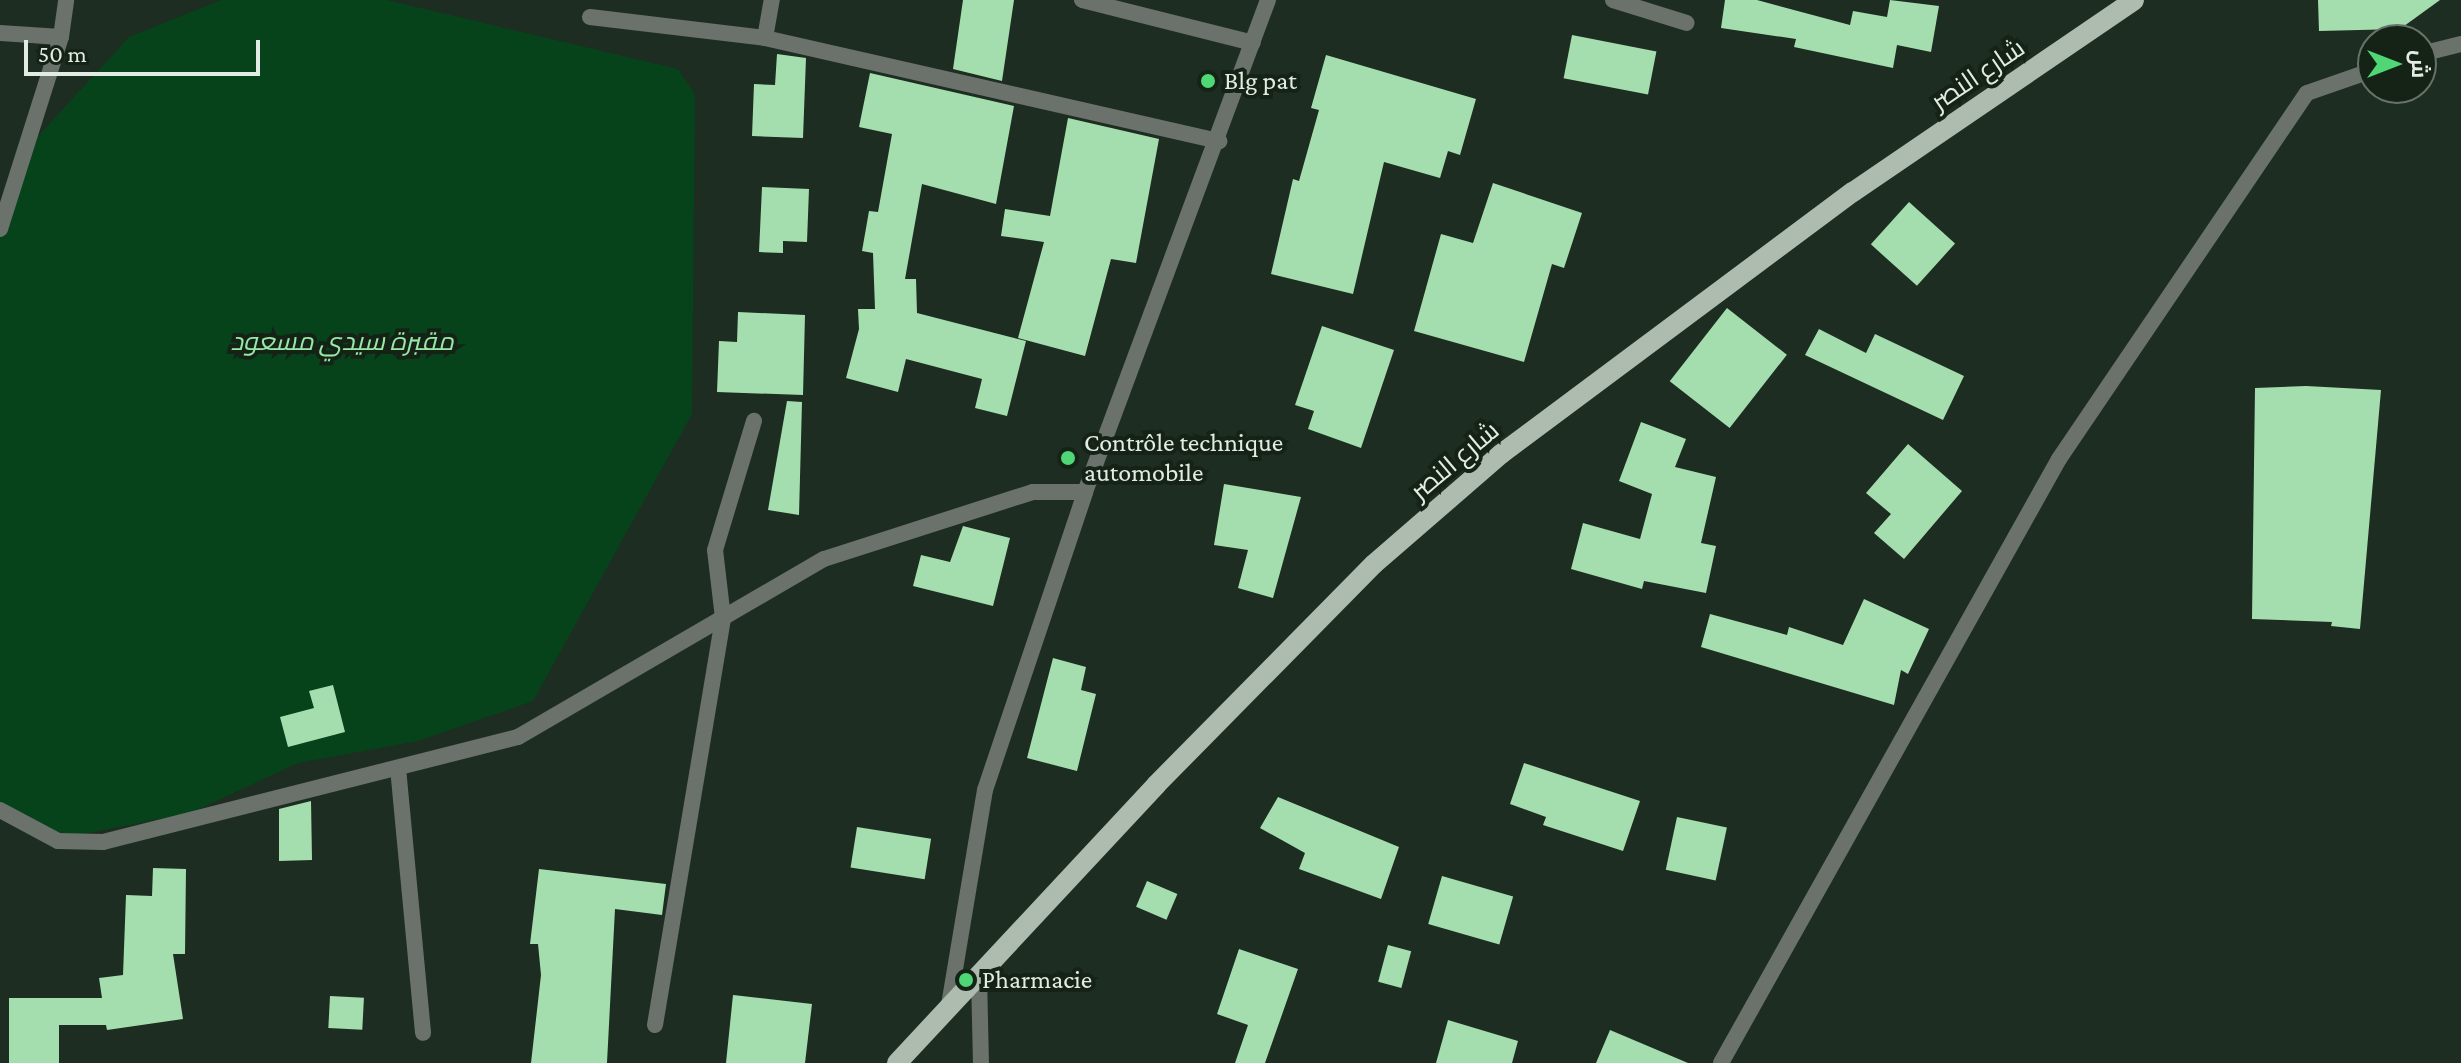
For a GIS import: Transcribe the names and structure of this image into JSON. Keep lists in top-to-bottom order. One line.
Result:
{"streets":{"main road":["شارع النصر"]},"parks":["مقبرة سيدي مسعود"],"places":["Blg pat","Contrôle technique automobile","Pharmacie"],"scale_bar":"50 m","north":"right"}
